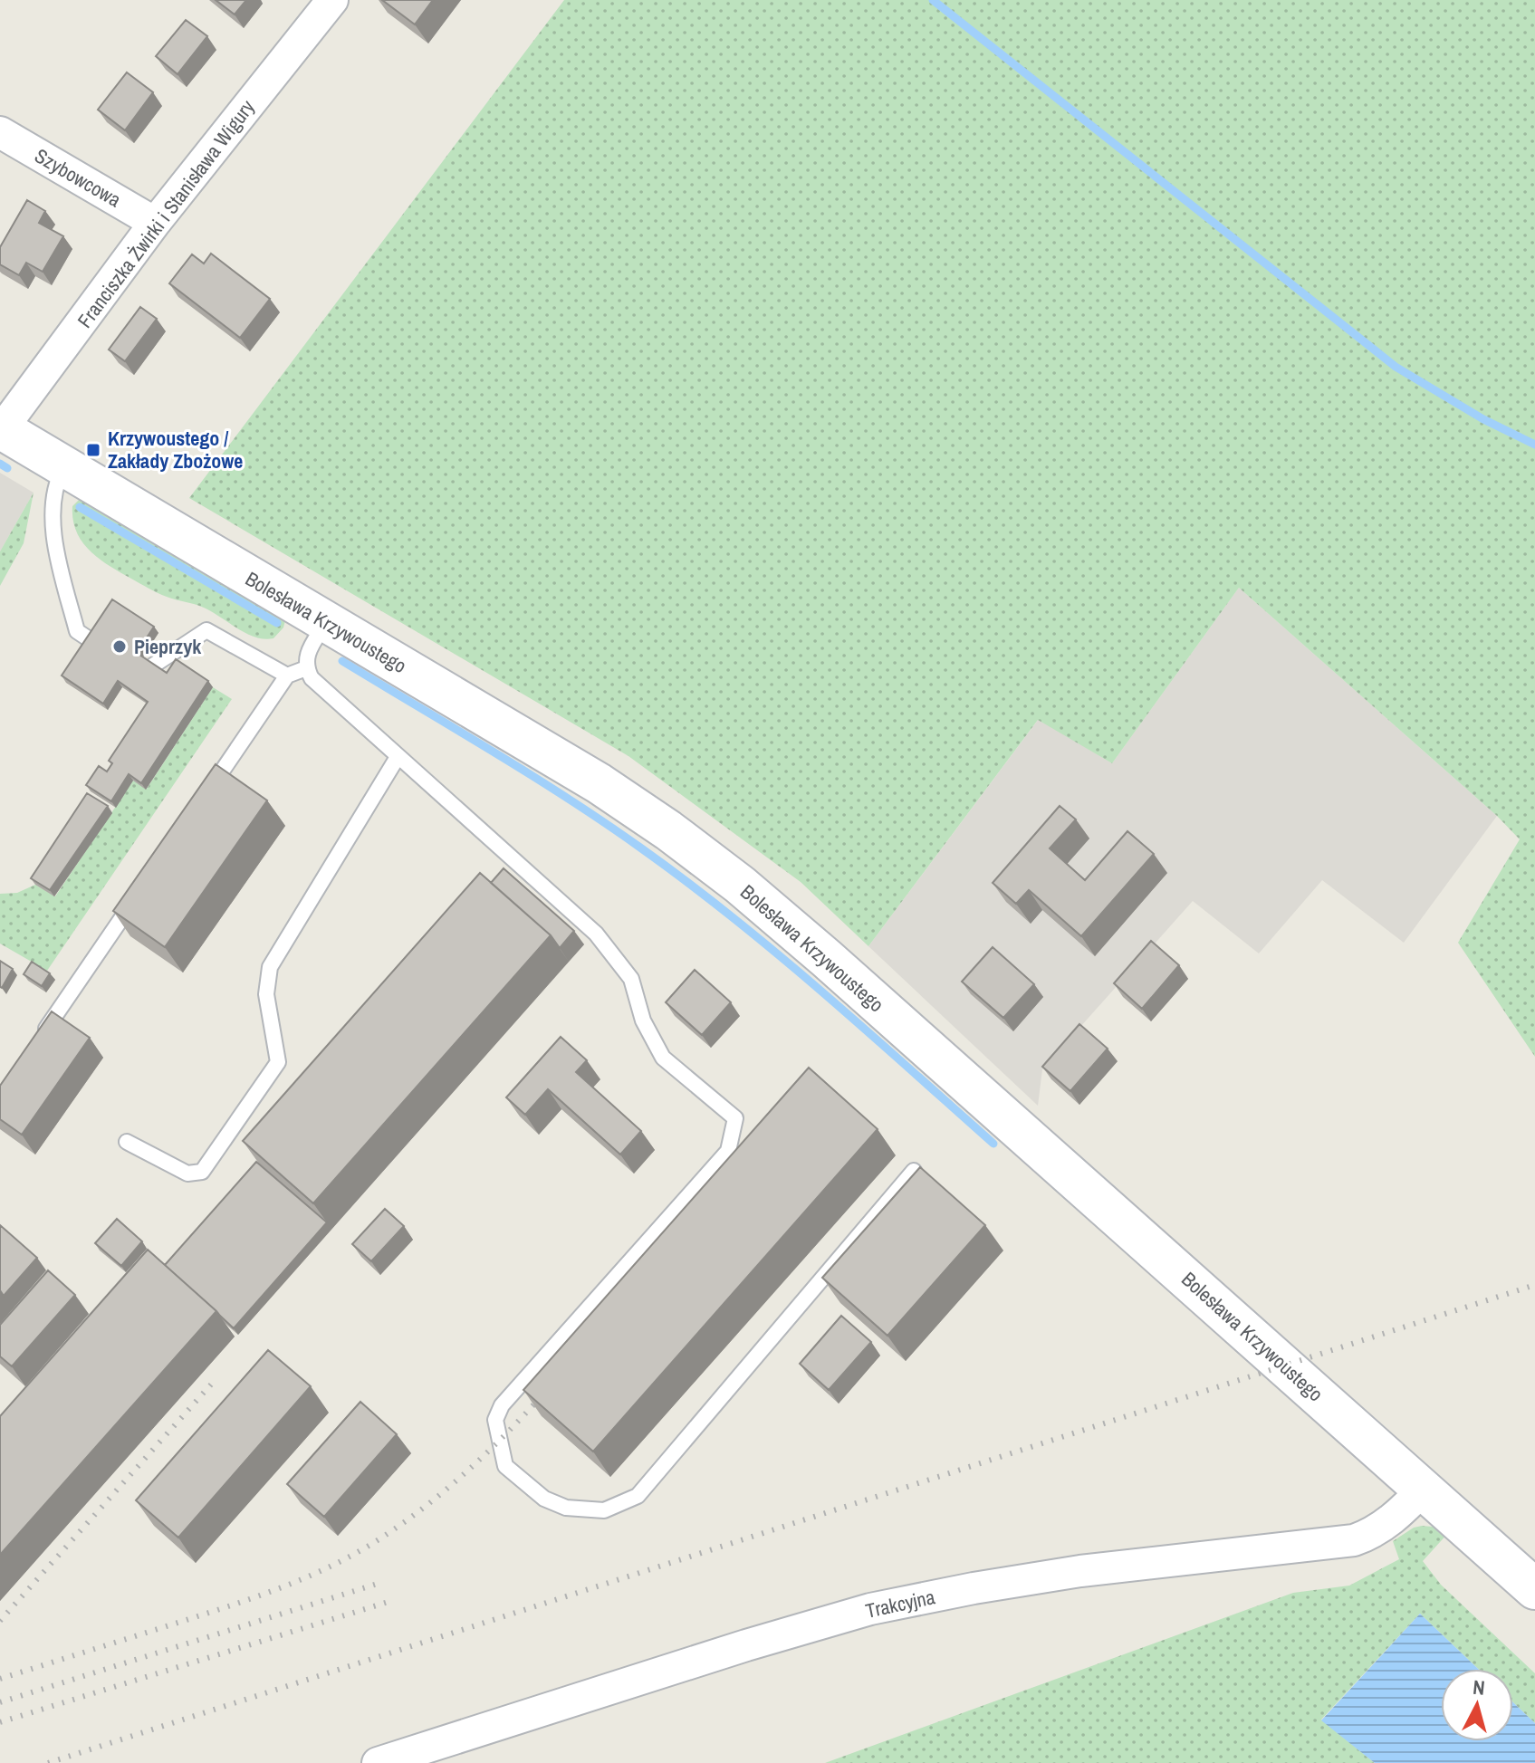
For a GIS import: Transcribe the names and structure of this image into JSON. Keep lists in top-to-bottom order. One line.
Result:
{"streets":{"street":["Szybowcowa","Franciszka Żwirki i Stanisława Wigury","Bolesława Krzywoustego","Trakcyjna"]},"crossings":[["Szybowcowa","Franciszka Żwirki i Stanisława Wigury"],["Franciszka Żwirki i Stanisława Wigury","Bolesława Krzywoustego"],["Bolesława Krzywoustego","Trakcyjna"]],"places":{"transit":["Krzywoustego / Zakłady Zbożowe"],"other":["Pieprzyk"]},"north":"top"}
